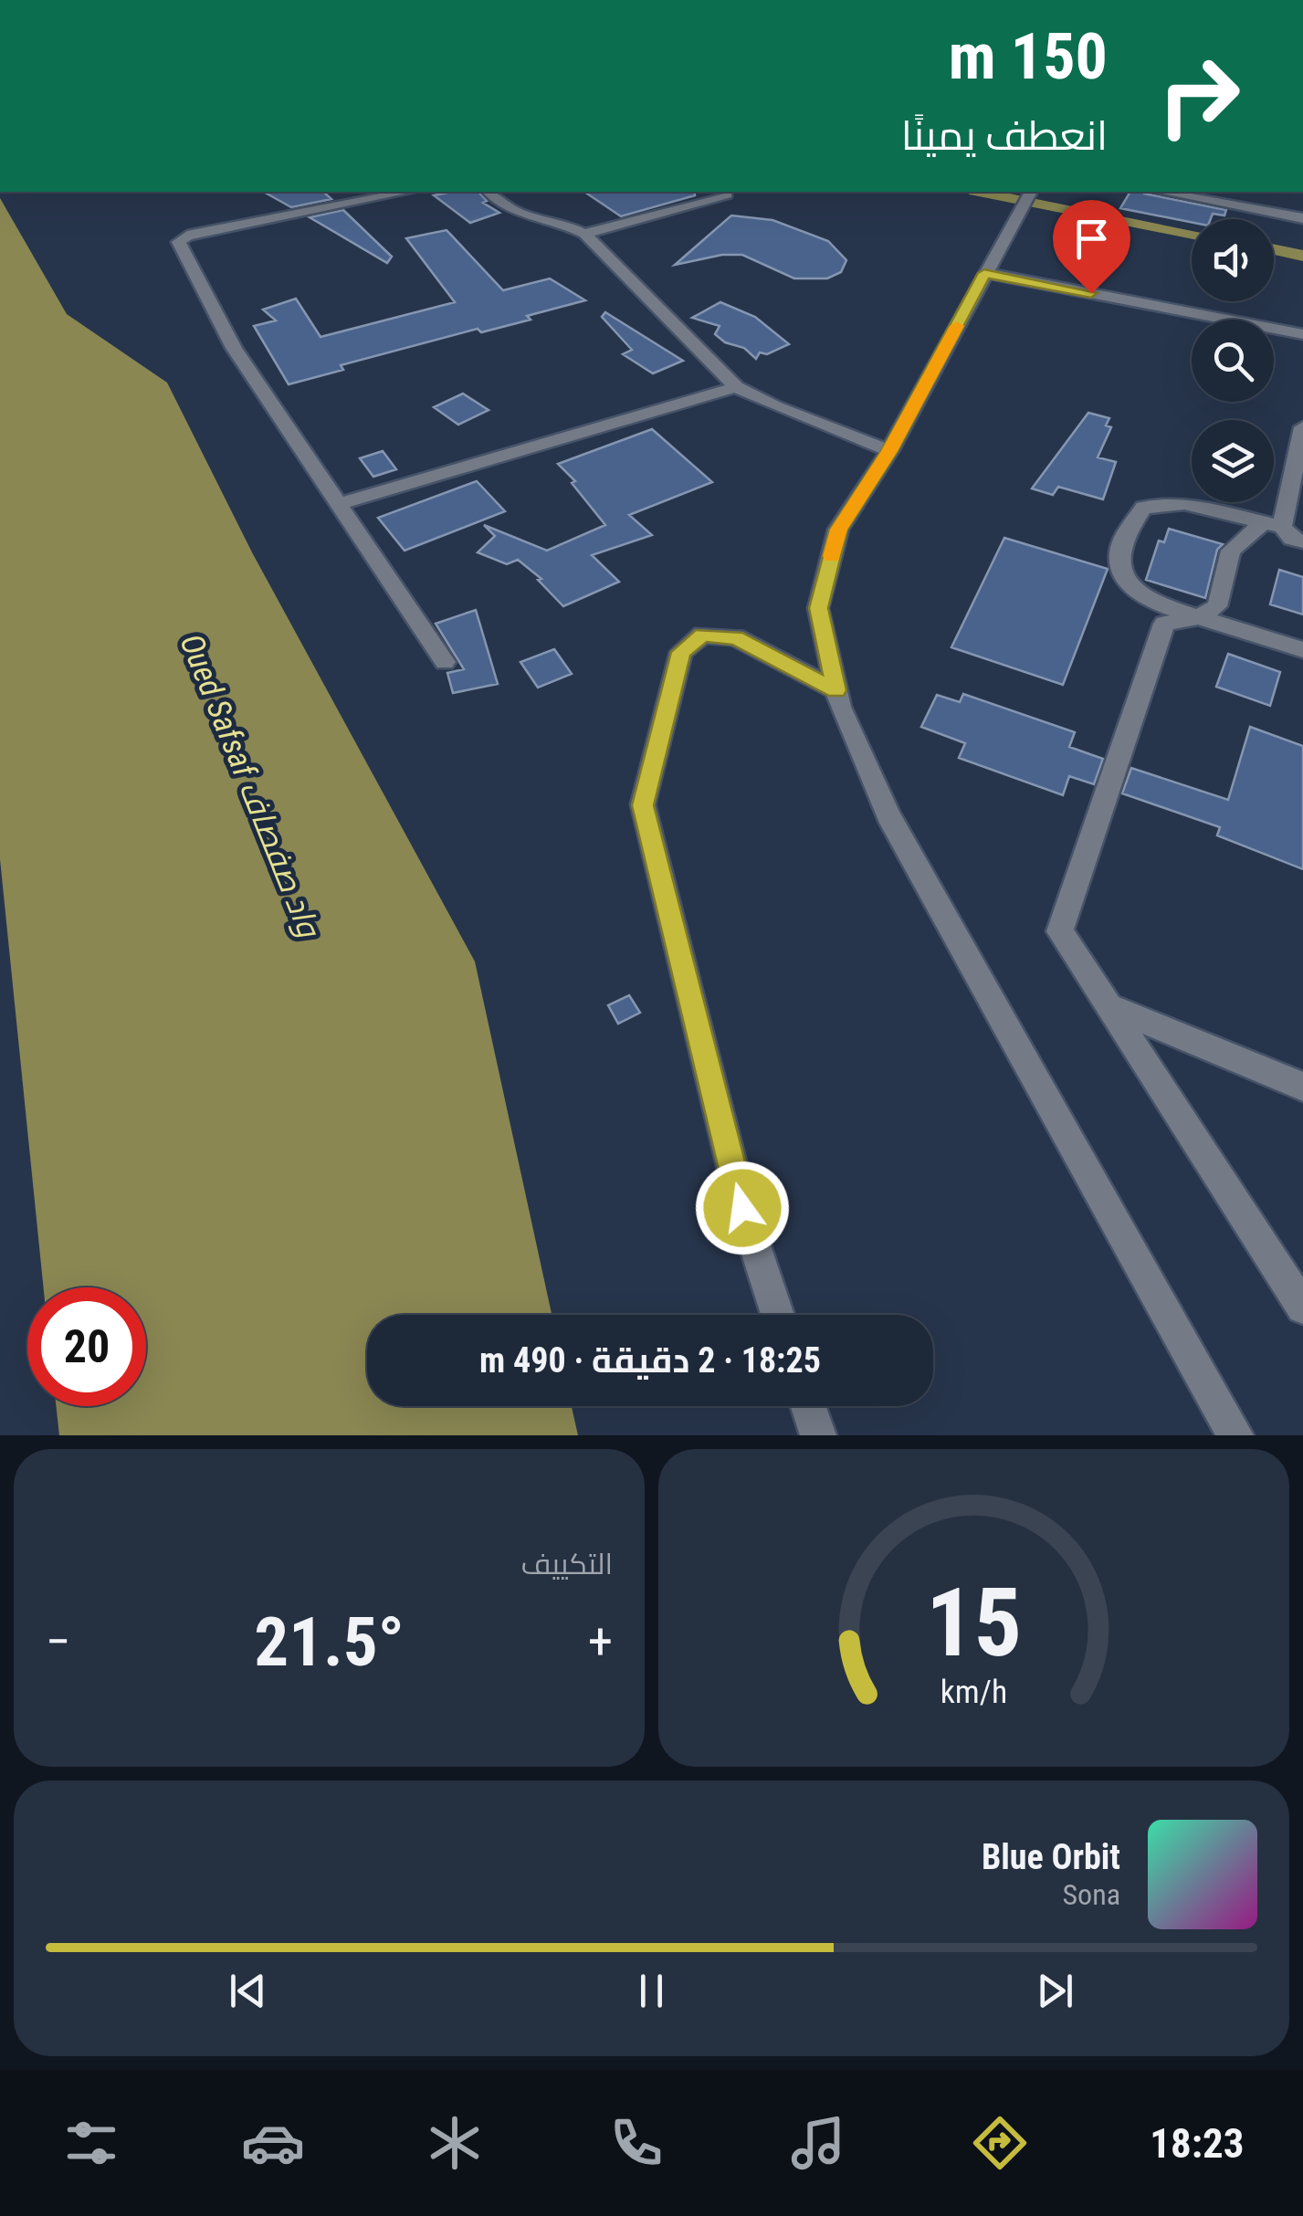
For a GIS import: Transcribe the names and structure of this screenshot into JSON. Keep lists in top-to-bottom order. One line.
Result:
{"water":["Oued Safsaf واد صفصاف"],"page":{"turn":["150 m","انعطف يمينًا"],"limit":"20","trip":"18:25 · 2 دقيقة · 490 m","tile":"التكييف","heat":["−","21.5°","+"],"song":["Blue Orbit","Sona"],"tabs":"18:23","gauge":["15","km/h"]}}
